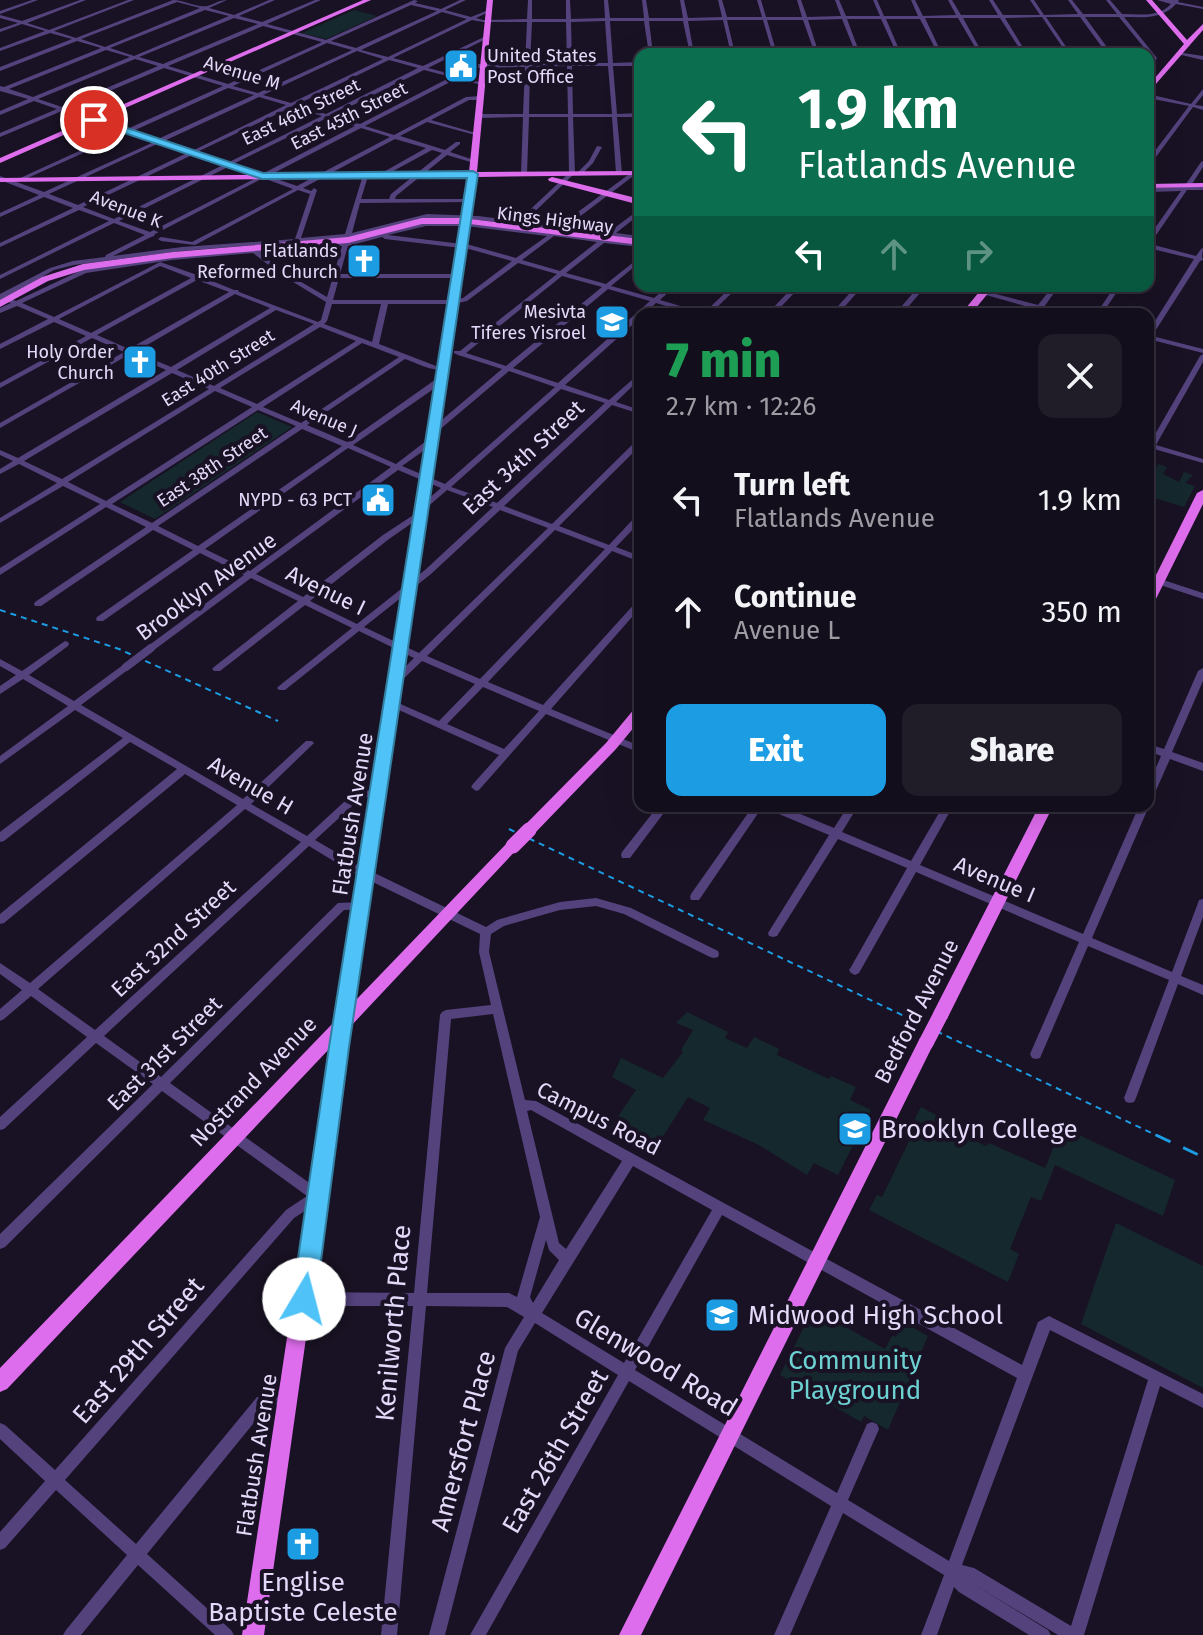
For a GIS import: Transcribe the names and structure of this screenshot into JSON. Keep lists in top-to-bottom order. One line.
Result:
{"streets":{"main road":["Kings Highway","Flatbush Avenue","Bedford Avenue","Nostrand Avenue"],"street":["Avenue M","East 46th Street","East 45th Street","Avenue K","East 40th Street","Avenue J","East 34th Street","East 38th Street","Brooklyn Avenue","Avenue I","Avenue H","East 32nd Street","East 31st Street","Campus Road","Kenilworth Place","East 29th Street","Glenwood Road","Amersfort Place","East 26th Street"]},"crossings":[["Avenue M","East 46th Street"],["Avenue M","East 45th Street"],["Avenue M","Flatbush Avenue"],["East 46th Street","Avenue K"],["East 46th Street","Flatbush Avenue"],["East 45th Street","Avenue K"],["East 45th Street","Kings Highway"],["East 45th Street","Flatbush Avenue"],["Avenue K","Kings Highway"],["Kings Highway","Avenue J"],["Kings Highway","Flatbush Avenue"],["East 40th Street","Avenue J"],["East 40th Street","Avenue I"],["Avenue J","East 34th Street"],["Avenue J","East 38th Street"],["Avenue J","Brooklyn Avenue"],["Avenue J","Flatbush Avenue"],["East 34th Street","Avenue I"],["East 34th Street","Flatbush Avenue"],["East 38th Street","Avenue I"],["Brooklyn Avenue","Avenue I"],["Brooklyn Avenue","Avenue H"],["Brooklyn Avenue","Flatbush Avenue"],["Avenue I","Flatbush Avenue"],["Avenue I","Bedford Avenue"],["Avenue I","Nostrand Avenue"],["Avenue H","Flatbush Avenue"],["Avenue H","East 32nd Street"],["Avenue H","Nostrand Avenue"],["Avenue H","Campus Road"],["Flatbush Avenue","East 32nd Street"],["Flatbush Avenue","East 31st Street"],["Flatbush Avenue","Nostrand Avenue"],["Flatbush Avenue","East 29th Street"],["Flatbush Avenue","Glenwood Road"],["Bedford Avenue","Campus Road"],["Bedford Avenue","Glenwood Road"],["Campus Road","Kenilworth Place"],["Campus Road","Amersfort Place"],["Campus Road","East 26th Street"],["Kenilworth Place","Glenwood Road"],["Glenwood Road","Amersfort Place"],["Glenwood Road","East 26th Street"]],"parks":["Community Playground"],"places":{"public building":["United States Post Office","NYPD - 63 PCT"],"church":["Flatlands Reformed Church","Holy Order Church","Englise Baptiste Celeste"],"school or university":["Mesivta Tiferes Yisroel","Brooklyn College","Midwood High School"]},"page":{"turn":["1.9 km","Flatlands Avenue"],"heading":["7 min","2.7 km · 12:26"],"list":[{"name":"Turn left","note":"Flatlands Avenue","value":"1.9 km"},{"name":"Continue","note":"Avenue L","value":"350 m"}],"buttons":["Exit","Share"]}}
